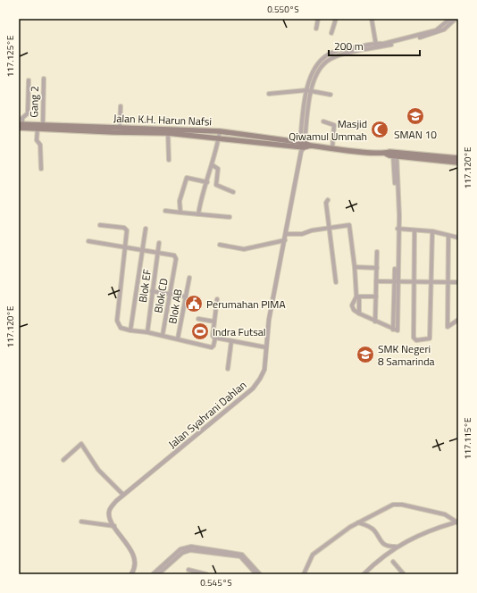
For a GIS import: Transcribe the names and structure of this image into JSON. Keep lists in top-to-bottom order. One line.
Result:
{"streets":{"main road":["Jalan K.H. Harun Nafsi"],"street":["Gang 2","Blok EF","Blok CD","Blok AB","Jalan Syahrani Dahlan"]},"crossings":[["Gang 2","Jalan K.H. Harun Nafsi"],["Jalan K.H. Harun Nafsi","Jalan Syahrani Dahlan"],["Blok EF","Blok CD"]],"places":{"school or university":["SMAN 10","SMK Negeri 8 Samarinda"],"mosque":["Masjid Qiwamul Ummah"],"public building":["Perumahan PIMA"],"sports":["Indra Futsal"]},"scale_bar":"200 m","coordinates":["0.550°S","117.125°E","117.120°E","117.115°E","0.545°S"]}
